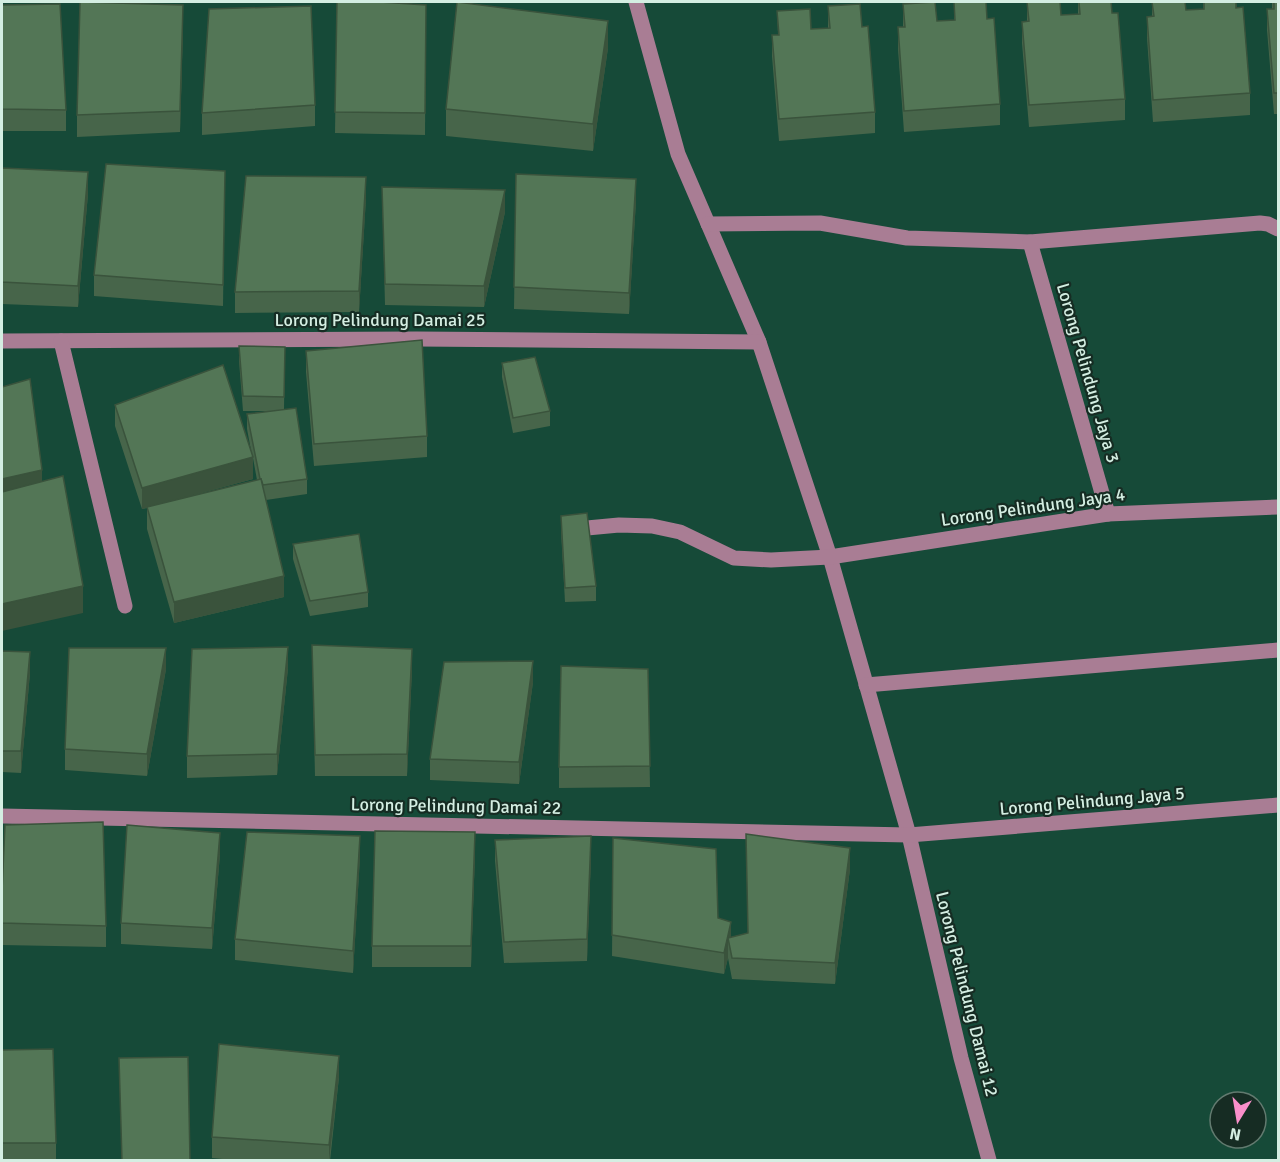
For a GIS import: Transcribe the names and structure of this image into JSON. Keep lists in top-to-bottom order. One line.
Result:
{"streets":{"street":["Lorong Pelindung Damai 25","Lorong Pelindung Jaya 3","Lorong Pelindung Jaya 4","Lorong Pelindung Jaya 5","Lorong Pelindung Damai 22","Lorong Pelindung Damai 12"]},"crossings":[["Lorong Pelindung Damai 25","Lorong Pelindung Damai 12"],["Lorong Pelindung Jaya 3","Lorong Pelindung Jaya 4"],["Lorong Pelindung Jaya 4","Lorong Pelindung Damai 12"],["Lorong Pelindung Jaya 5","Lorong Pelindung Damai 22"],["Lorong Pelindung Jaya 5","Lorong Pelindung Damai 12"],["Lorong Pelindung Damai 22","Lorong Pelindung Damai 12"]],"north":"bottom"}
